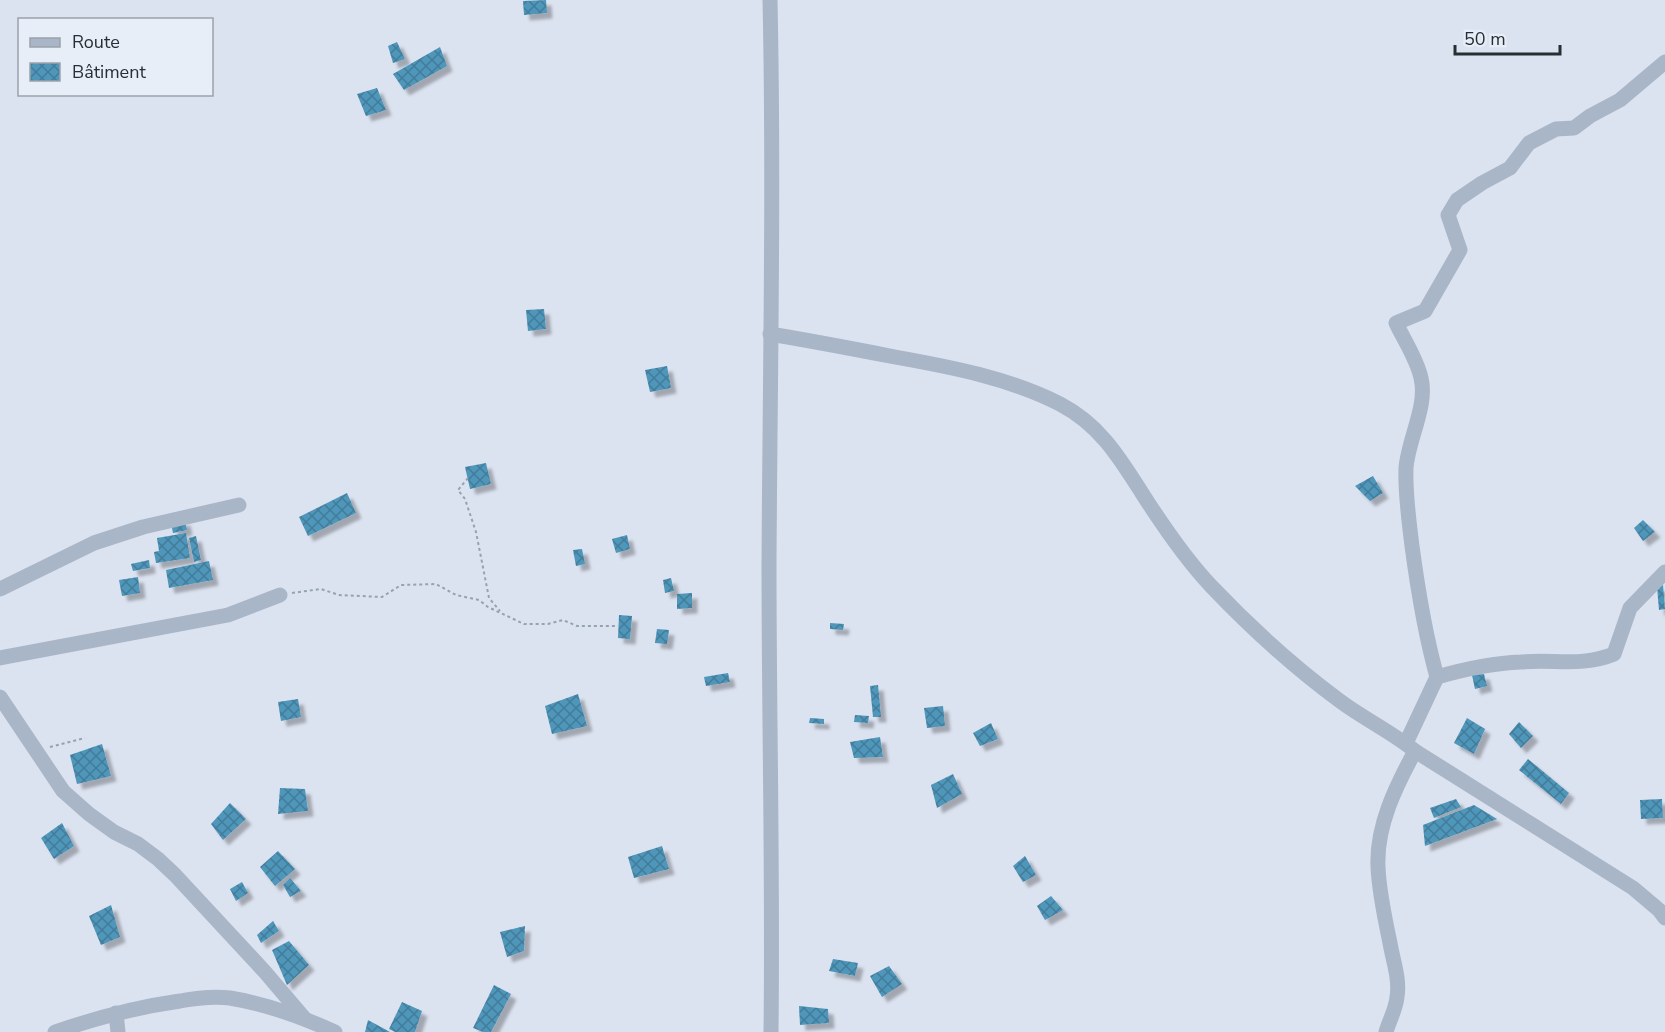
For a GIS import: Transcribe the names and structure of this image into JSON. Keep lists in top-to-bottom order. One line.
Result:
{"legend":["Route","Bâtiment"],"scale_bar":"50 m"}
